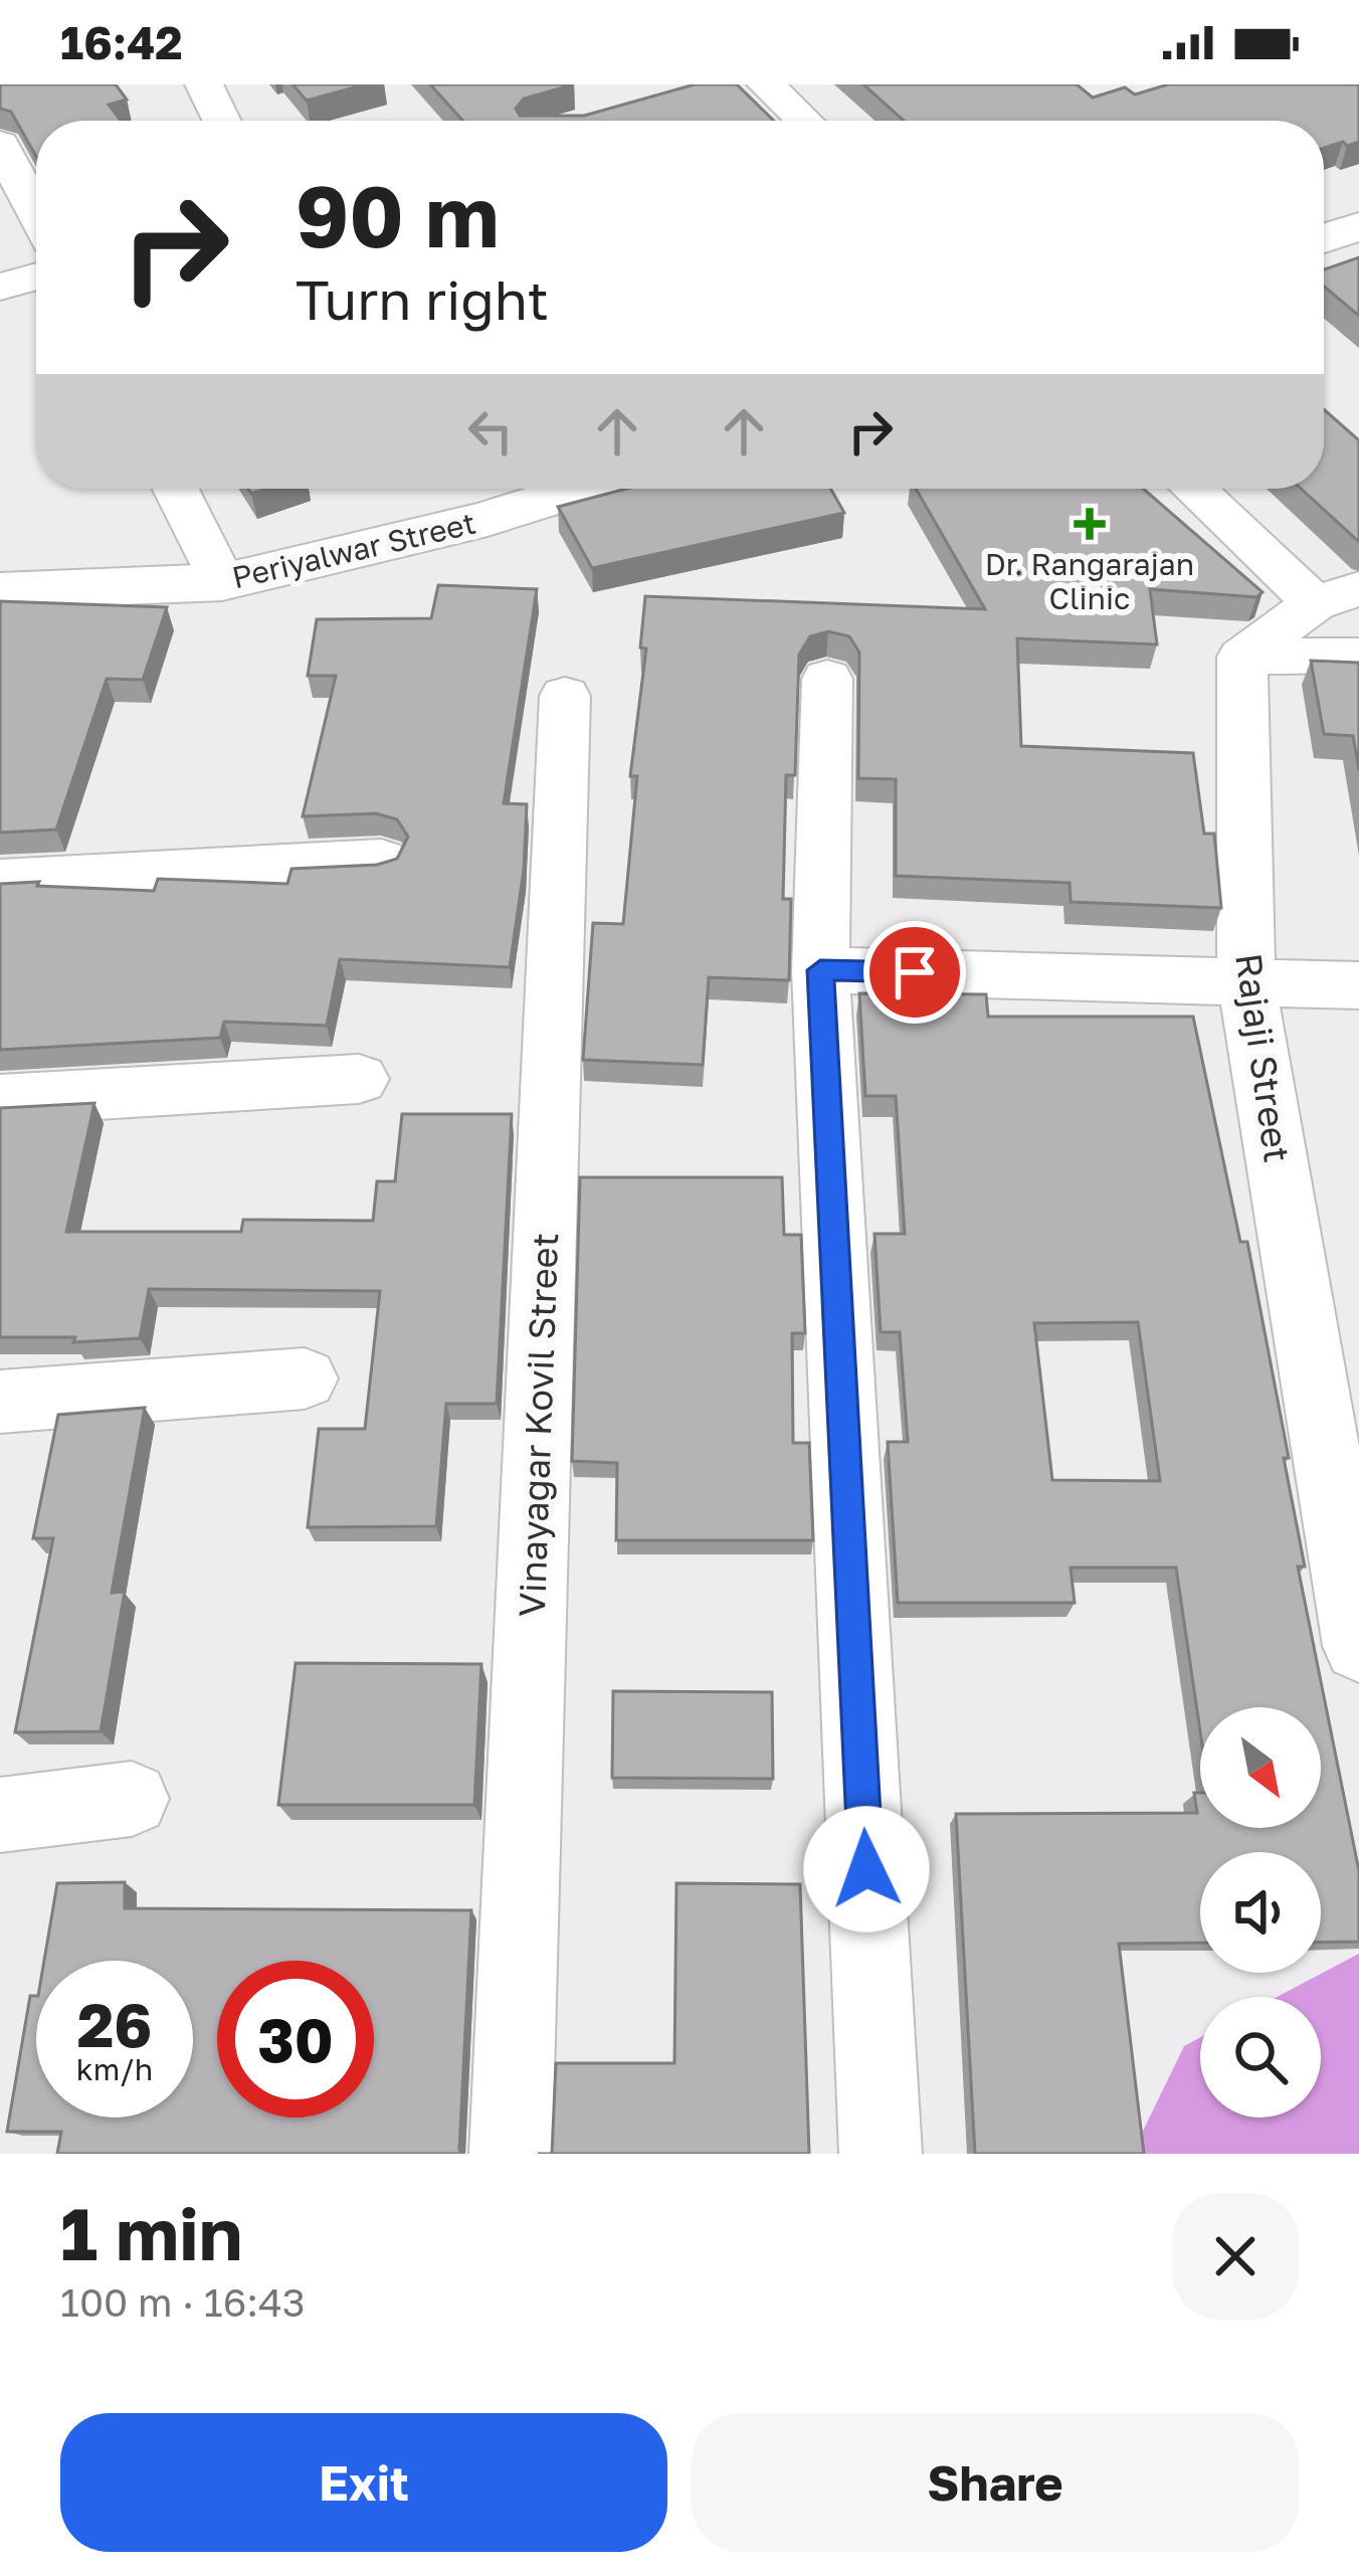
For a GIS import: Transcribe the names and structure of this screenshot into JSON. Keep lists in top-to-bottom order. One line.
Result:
{"streets":{"street":["Periyalwar Street","Rajaji Street","Vinayagar Kovil Street"]},"places":{"health":["Dr. Rangarajan Clinic"]},"north":"bottom right","page":{"status":"16:42","turn":["90 m","Turn right"],"speed":"26 km/h","limit":"30","heading":["1 min","100 m · 16:43"],"buttons":["Exit","Share"]}}
